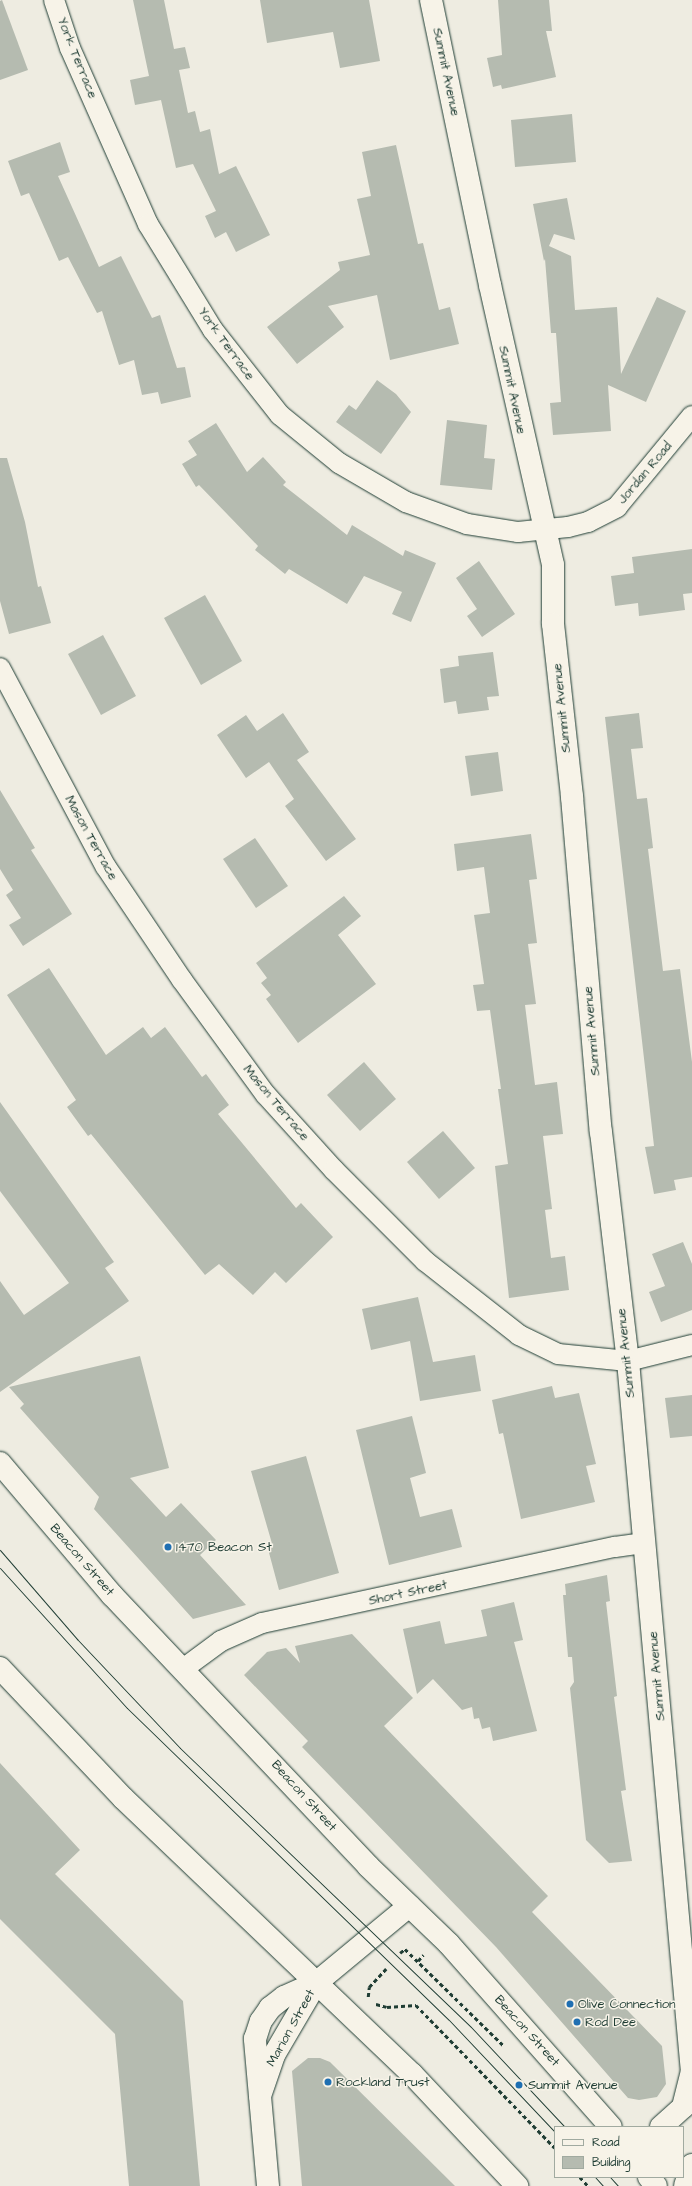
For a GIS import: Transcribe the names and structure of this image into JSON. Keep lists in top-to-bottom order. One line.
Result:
{"streets":{"street":["York Terrace","Summit Avenue","Jordan Road","Mason Terrace","Beacon Street","Short Street","Marion Street"]},"crossings":[["York Terrace","Summit Avenue"],["York Terrace","Jordan Road"],["Summit Avenue","Jordan Road"],["Summit Avenue","Mason Terrace"],["Summit Avenue","Short Street"],["Beacon Street","Short Street"],["Beacon Street","Marion Street"]],"places":["1470 Beacon St","Olive Connection","Rod Dee","Rockland Trust","Summit Avenue"],"legend":["Road","Building"]}
